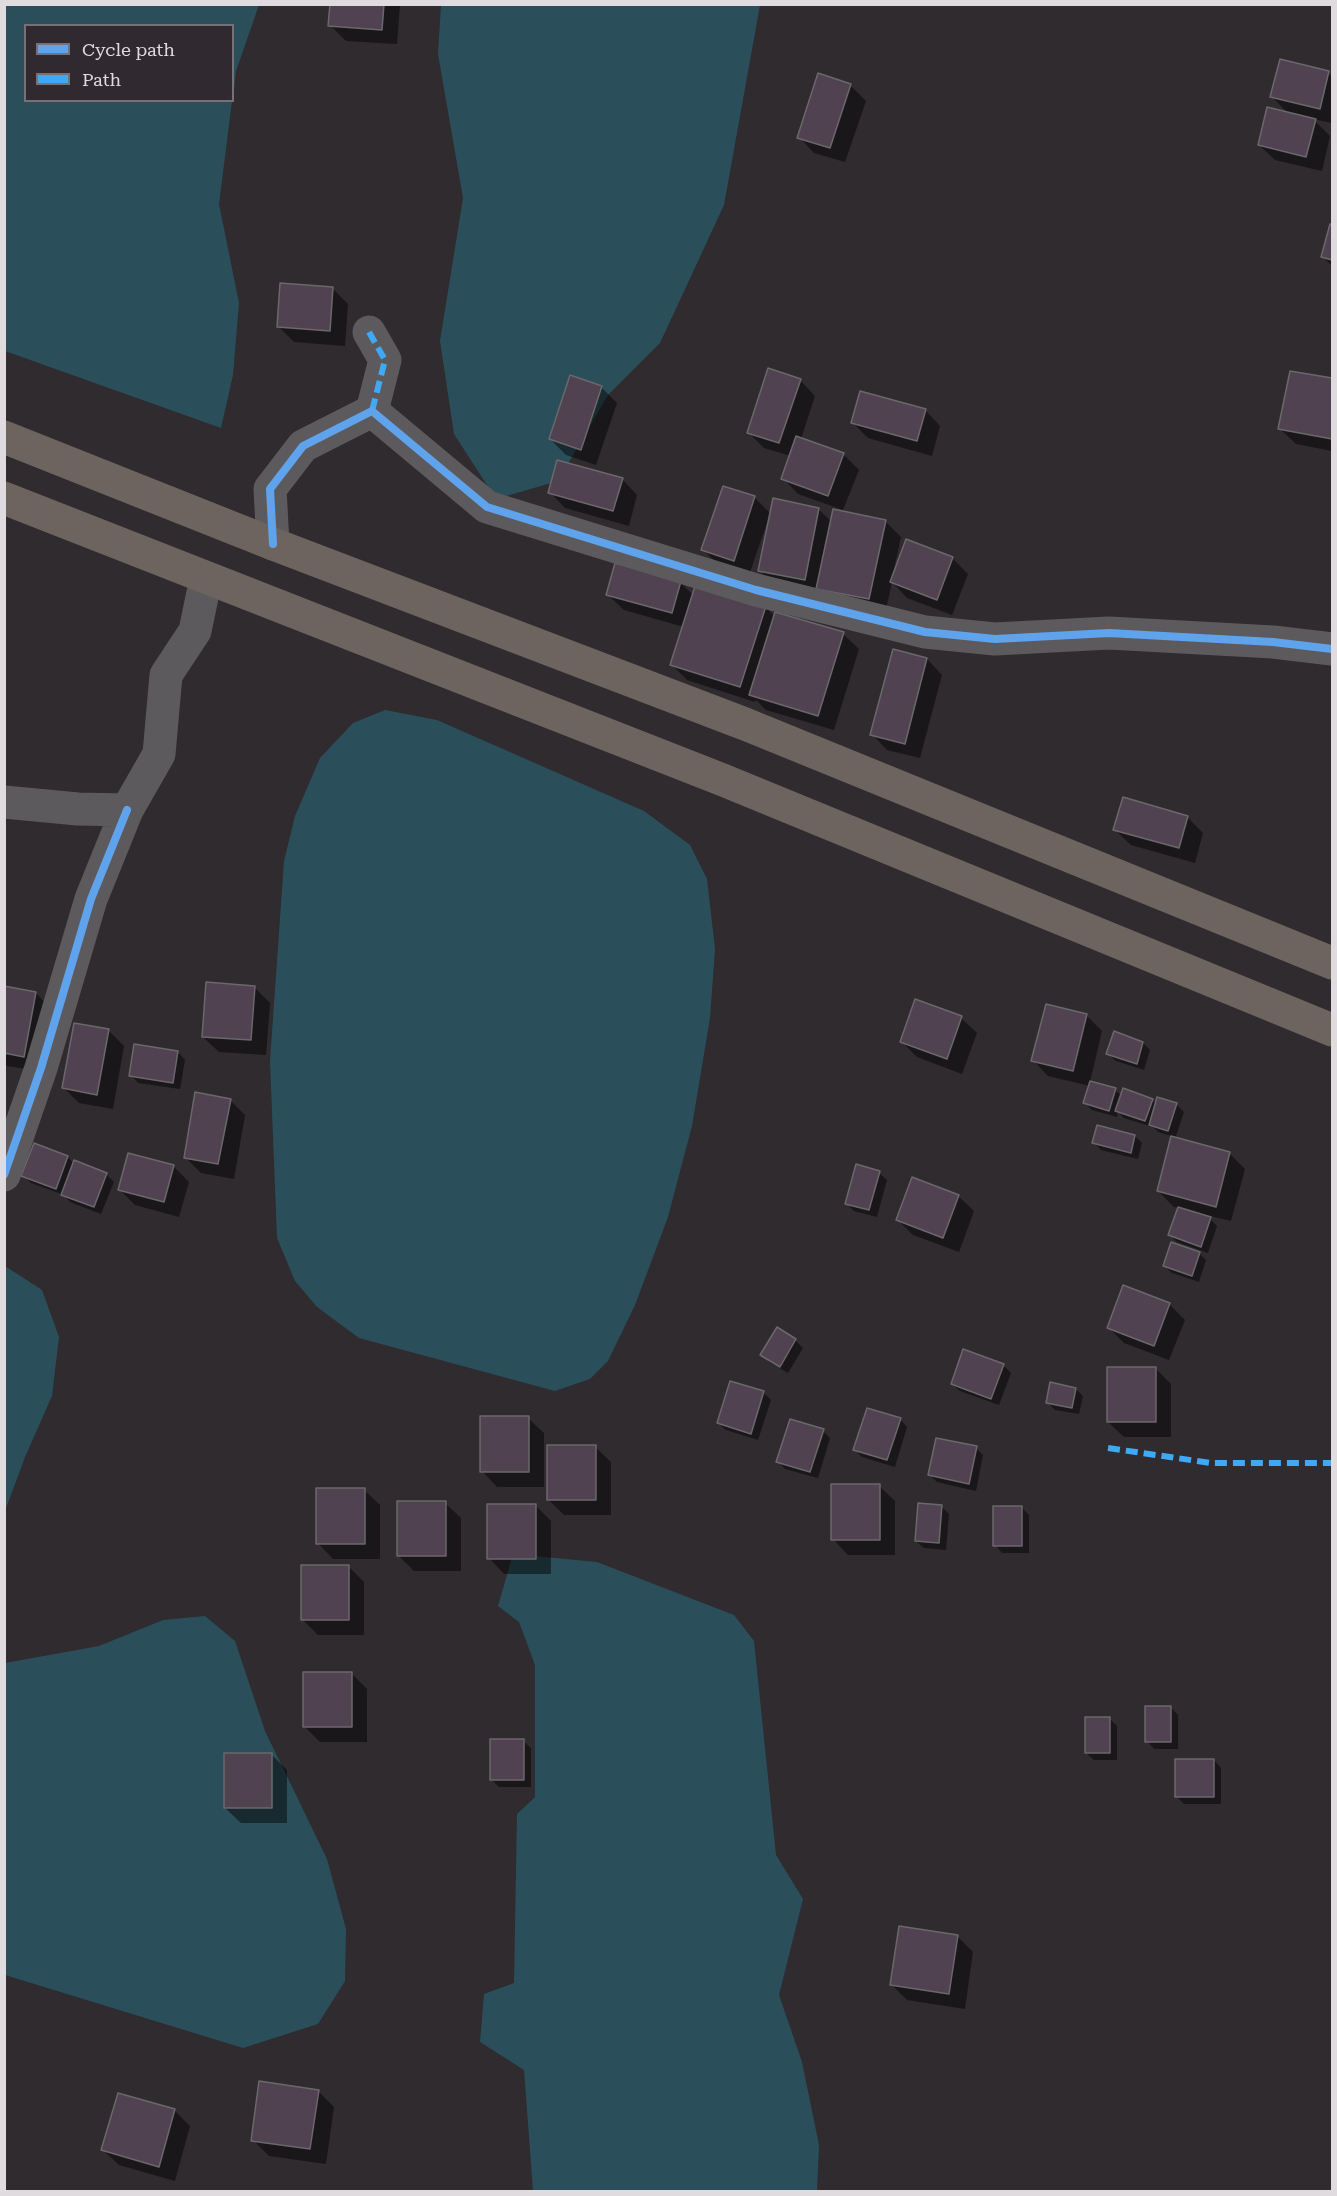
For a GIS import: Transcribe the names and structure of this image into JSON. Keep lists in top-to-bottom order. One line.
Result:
{"legend":["Cycle path","Path"]}
